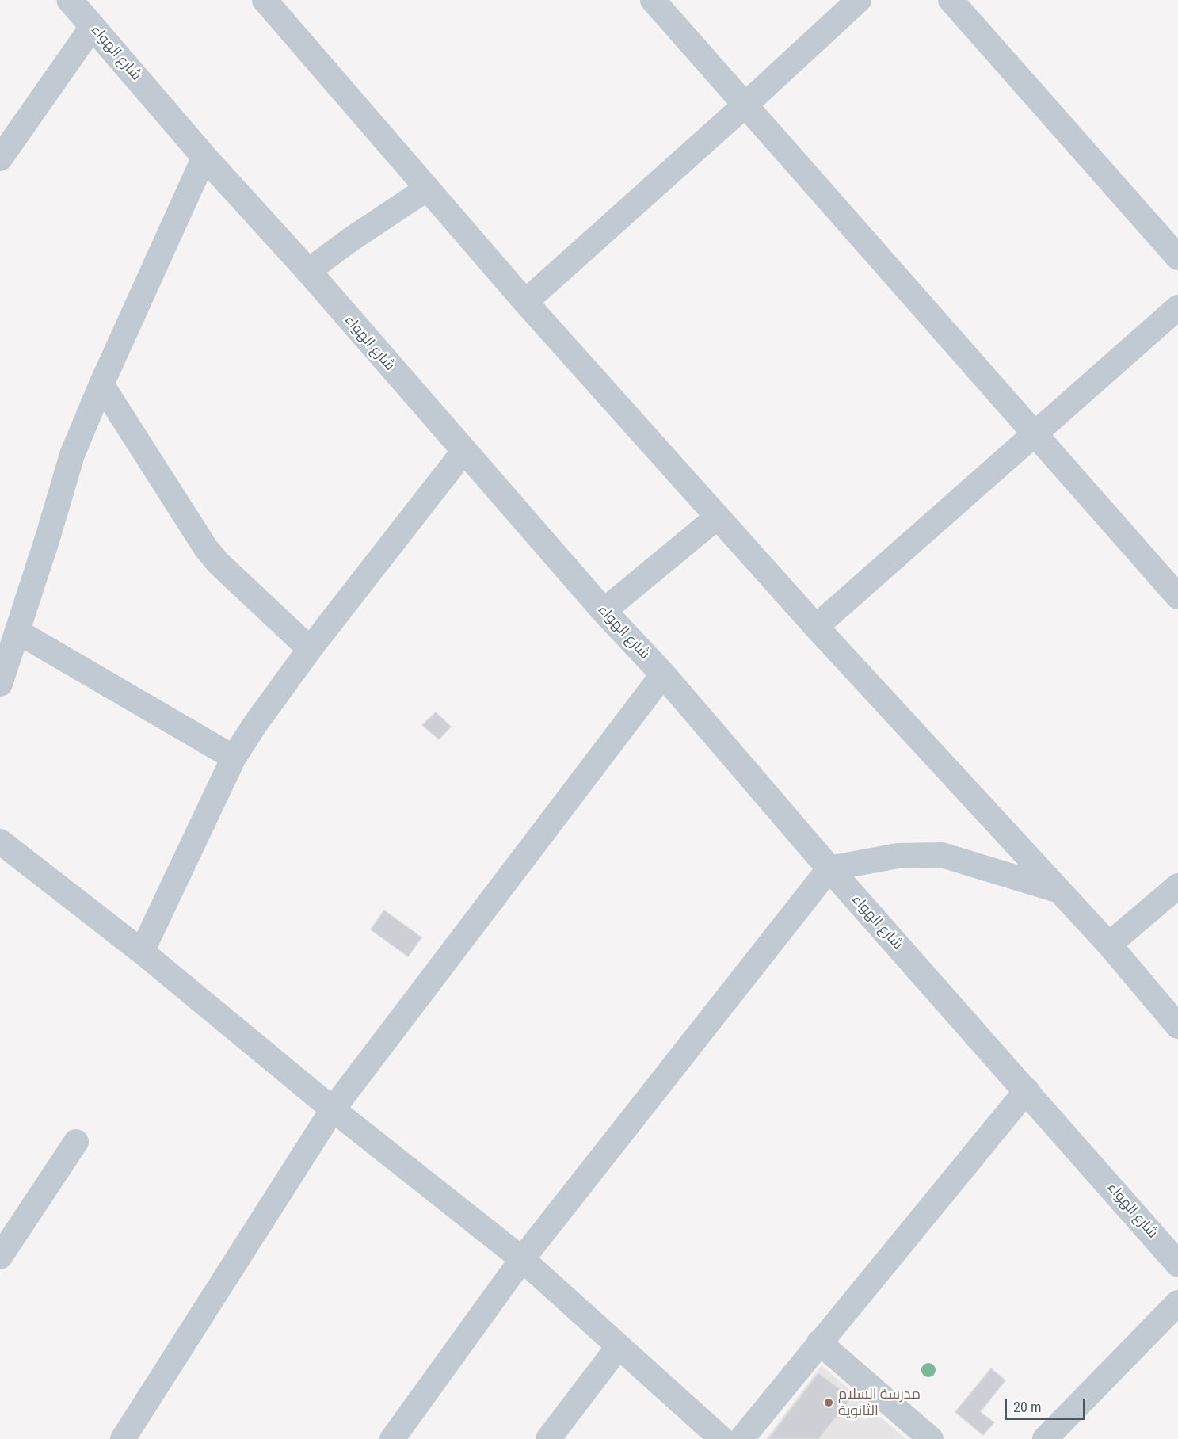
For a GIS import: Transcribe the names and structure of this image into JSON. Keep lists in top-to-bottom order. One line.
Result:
{"streets":{"street":["شارع الهواء"]},"places":["مدرسة السلام الثانوية"],"scale_bar":"20 m"}
